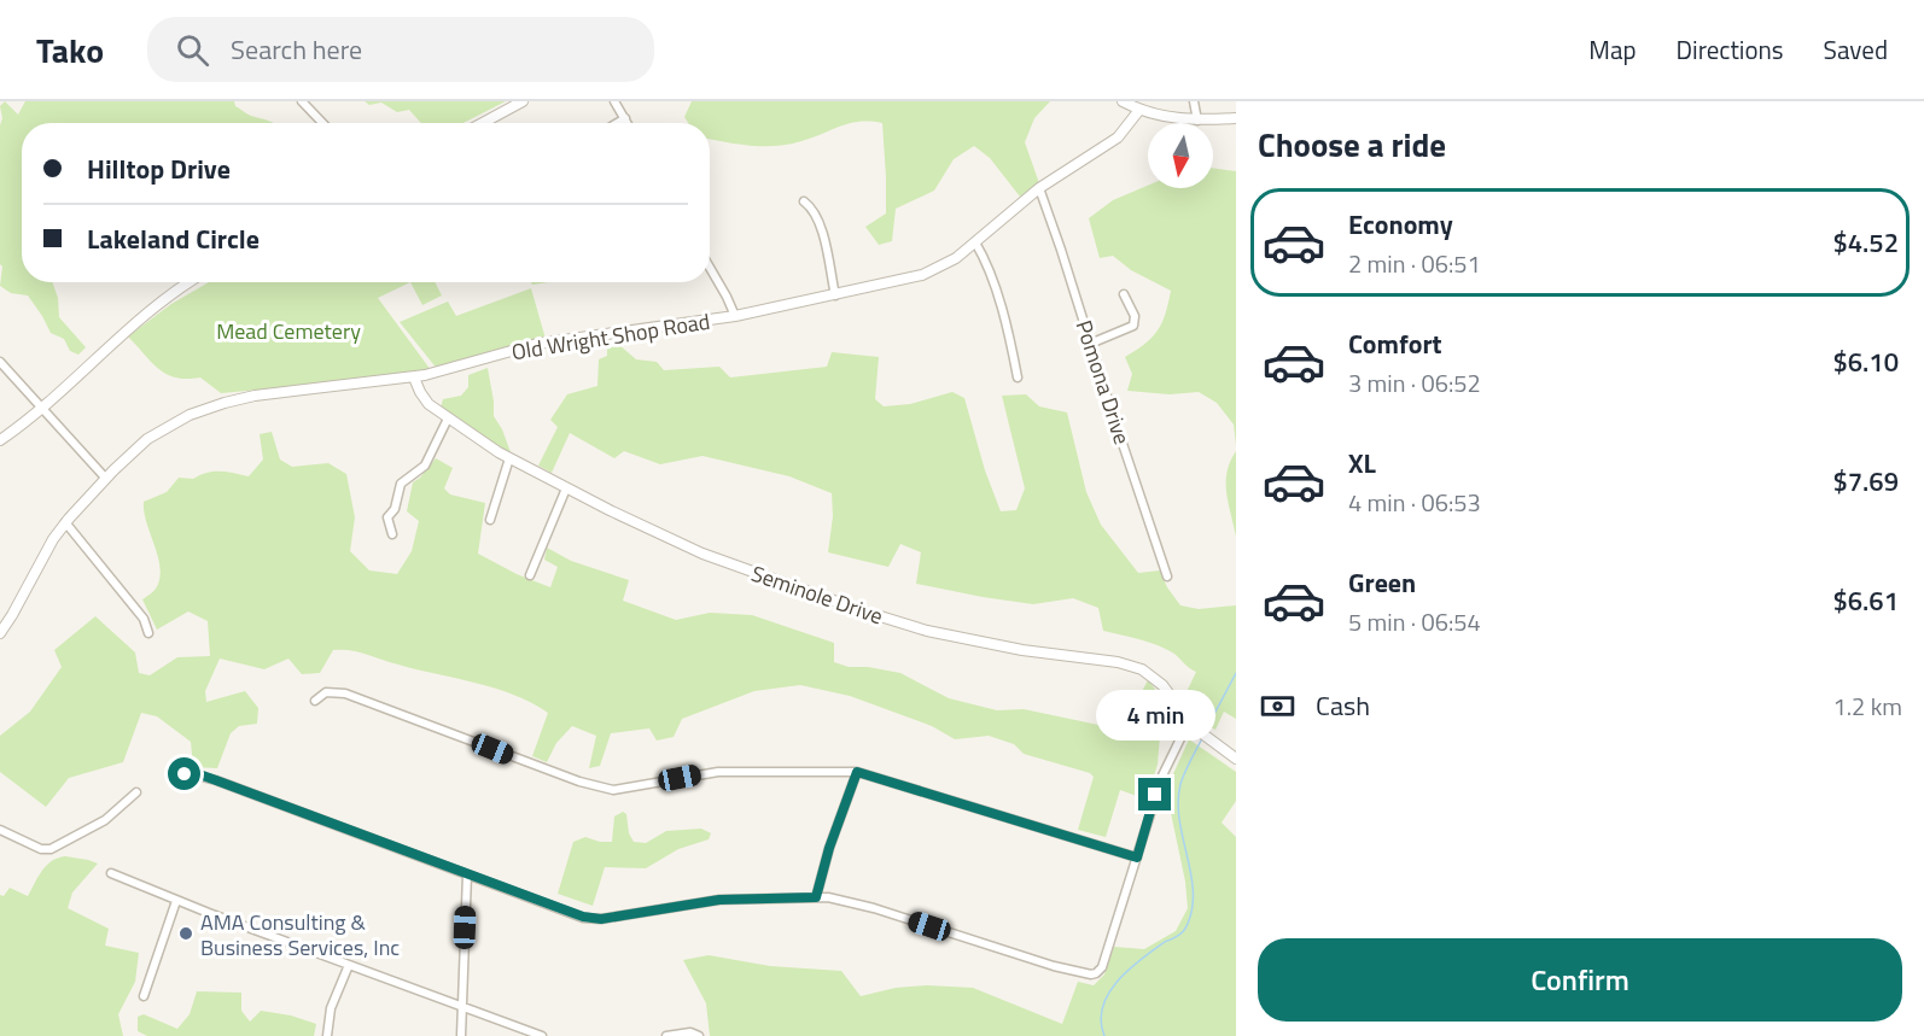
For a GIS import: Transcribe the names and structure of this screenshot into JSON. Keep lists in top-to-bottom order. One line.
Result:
{"streets":{"street":["Old Wright Shop Road","Pomona Drive","Seminole Drive"]},"crossings":[["Old Wright Shop Road","Pomona Drive"],["Old Wright Shop Road","Seminole Drive"]],"parks":["Mead Cemetery"],"places":["AMA Consulting & Business Services, Inc"],"north":"bottom","page":{"header":"Tako","search":"Search here","nav":["Map","Directions","Saved"],"heading":"Choose a ride","banner":["Hilltop Drive","Lakeland Circle"],"list":[{"name":"Economy","note":"2 min · 06:51","value":"$4.52"},{"name":"Comfort","note":"3 min · 06:52","value":"$6.10"},{"name":"XL","note":"4 min · 06:53","value":"$7.69"},{"name":"Green","note":"5 min · 06:54","value":"$6.61"}],"pay":["Cash","1.2 km"],"bubble":"4 min","buttons":"Confirm"}}
